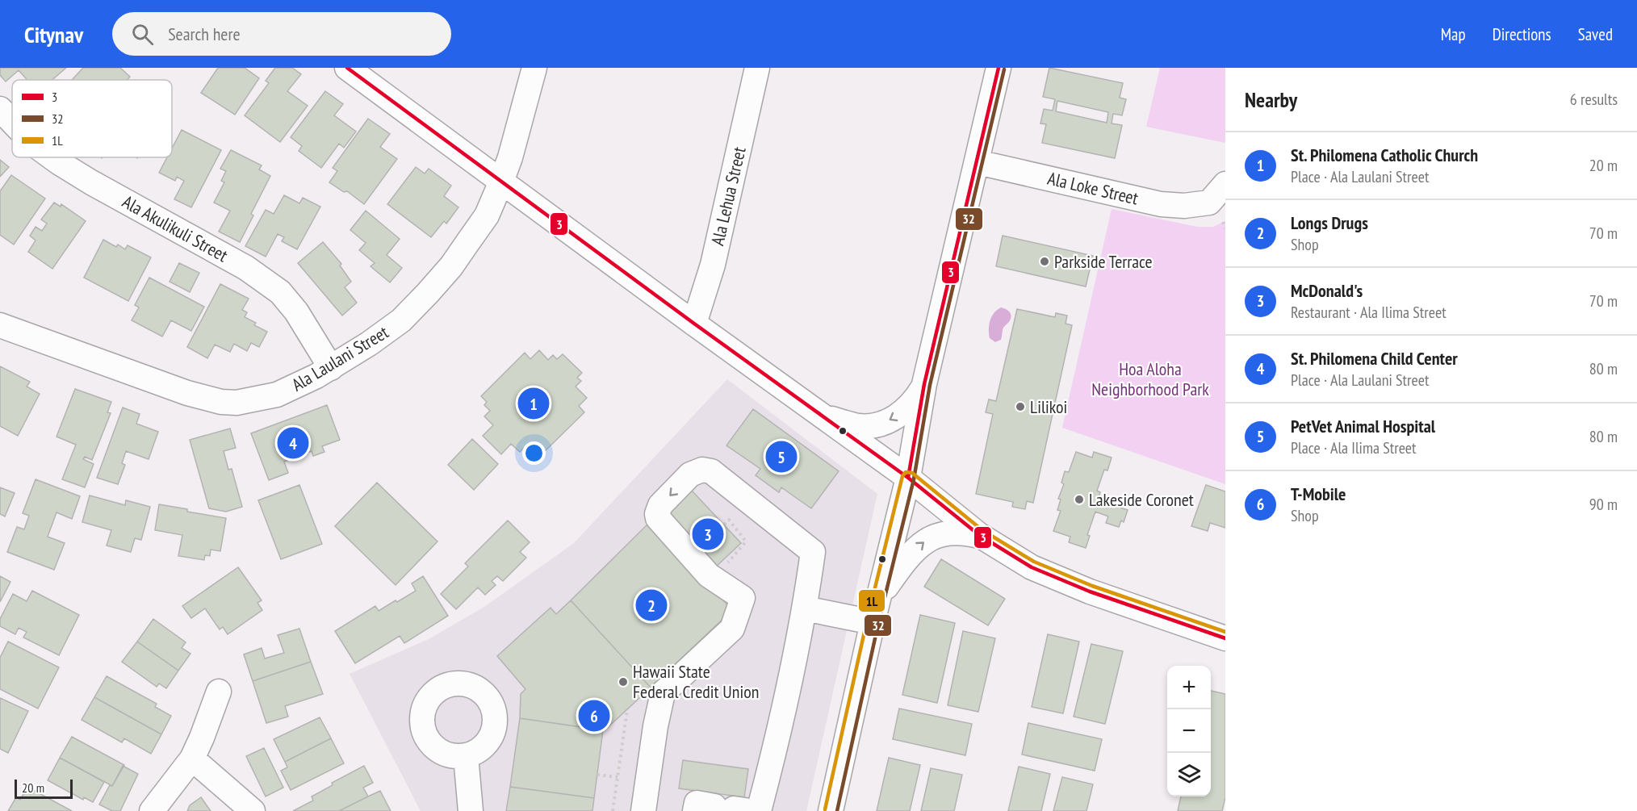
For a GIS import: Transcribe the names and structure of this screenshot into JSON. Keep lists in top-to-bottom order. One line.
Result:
{"streets":{"street":["Ala Loke Street","Ala Lehua Street","Ala Akulikuli Street","Ala Laulani Street"]},"crossings":[["Ala Akulikuli Street","Ala Laulani Street"]],"parks":["Hoa Aloha Neighborhood Park"],"places":["Parkside Terrace","Lilikoi","Lakeside Coronet","Hawaii State Federal Credit Union"],"lines":["transit line 3","transit line 32","transit line 1L"],"legend":["3","32","1L"],"scale_bar":"20 m","page":{"header":"Citynav","search":"Search here","nav":["Map","Directions","Saved"],"heading":["Nearby","6 results"],"list":[{"mark":"1","name":"St. Philomena Catholic Church","note":"Place · Ala Laulani Street","value":"20 m"},{"mark":"2","name":"Longs Drugs","note":"Shop","value":"70 m"},{"mark":"3","name":"McDonald's","note":"Restaurant · Ala Ilima Street","value":"70 m"},{"mark":"4","name":"St. Philomena Child Center","note":"Place · Ala Laulani Street","value":"80 m"},{"mark":"5","name":"PetVet Animal Hospital","note":"Place · Ala Ilima Street","value":"80 m"},{"mark":"6","name":"T-Mobile","note":"Shop","value":"90 m"}],"pins":["1","4","5","3","2","6"],"map_buttons":["+","−"],"scale":"20 m"}}
